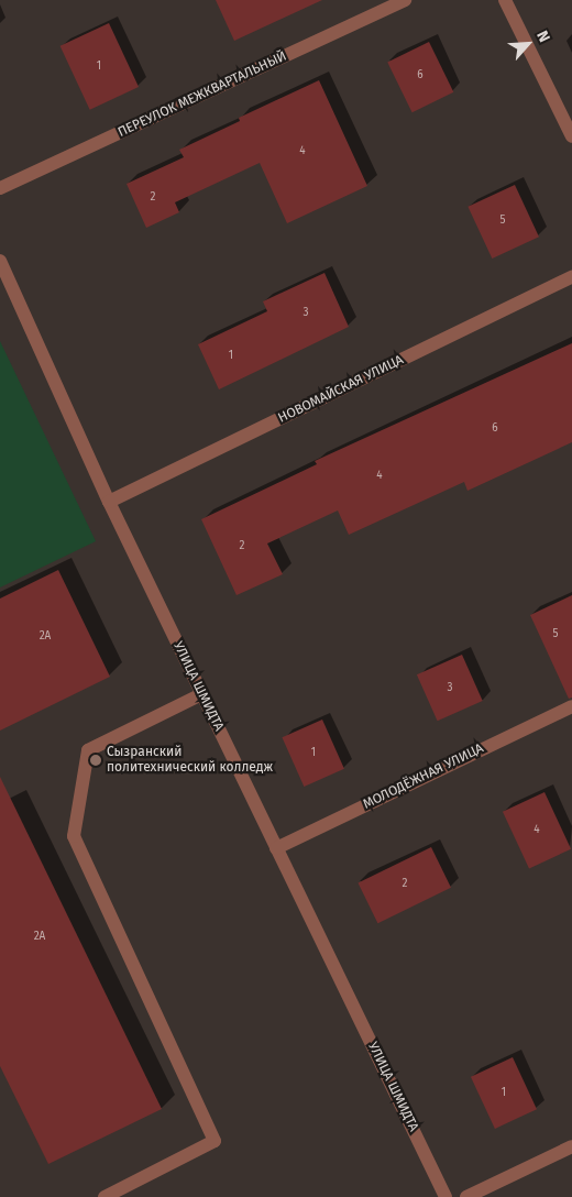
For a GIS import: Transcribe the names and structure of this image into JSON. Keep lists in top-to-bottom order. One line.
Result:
{"streets":{"street":["ПЕРЕУЛОК МЕЖКВАРТАЛЬНЫЙ","НОВОМАЙСКАЯ УЛИЦА","УЛИЦА ШМИДТА","МОЛОДЁЖНАЯ УЛИЦА"]},"crossings":[["НОВОМАЙСКАЯ УЛИЦА","УЛИЦА ШМИДТА"],["УЛИЦА ШМИДТА","МОЛОДЁЖНАЯ УЛИЦА"]],"places":["Сызранский политехнический колледж"],"house_numbers":["1","6","4","2","5","3","1","6","4","2","5","2А","3","1","4","2","2А","1"],"north":"top right"}
